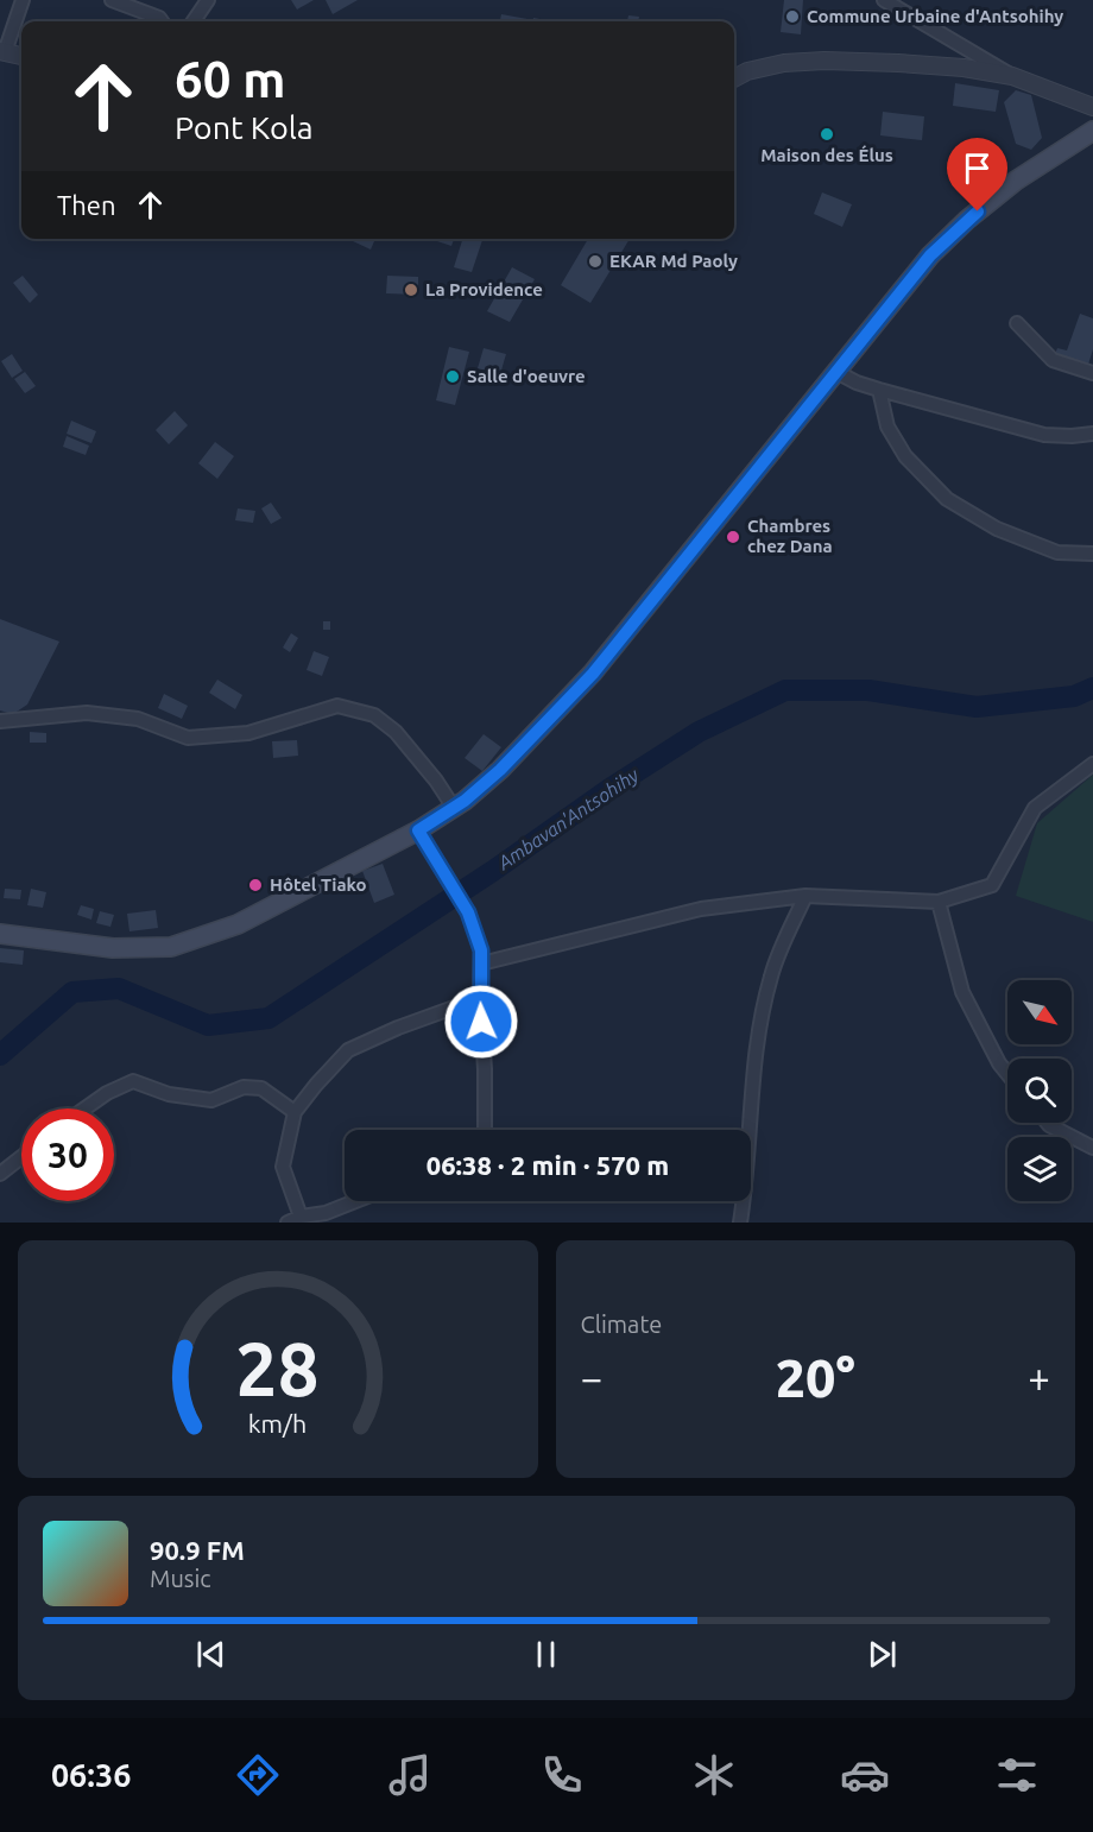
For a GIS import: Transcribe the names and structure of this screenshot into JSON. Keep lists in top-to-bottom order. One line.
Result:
{"water":["Ambavan'Antsohihy"],"places":["Commune Urbaine d'Antsohihy","Maison des Élus","EKAR Md Paoly","La Providence","Salle d'oeuvre","Chambres chez Dana","Hôtel Tiako"],"north":"bottom right","page":{"turn":["60 m","Pont Kola"],"then":"Then","limit":"30","trip":"06:38 · 2 min · 570 m","tile":"Climate","heat":["−","20°","+"],"song":["90.9 FM","Music"],"tabs":"06:36","gauge":["28","km/h"]}}
